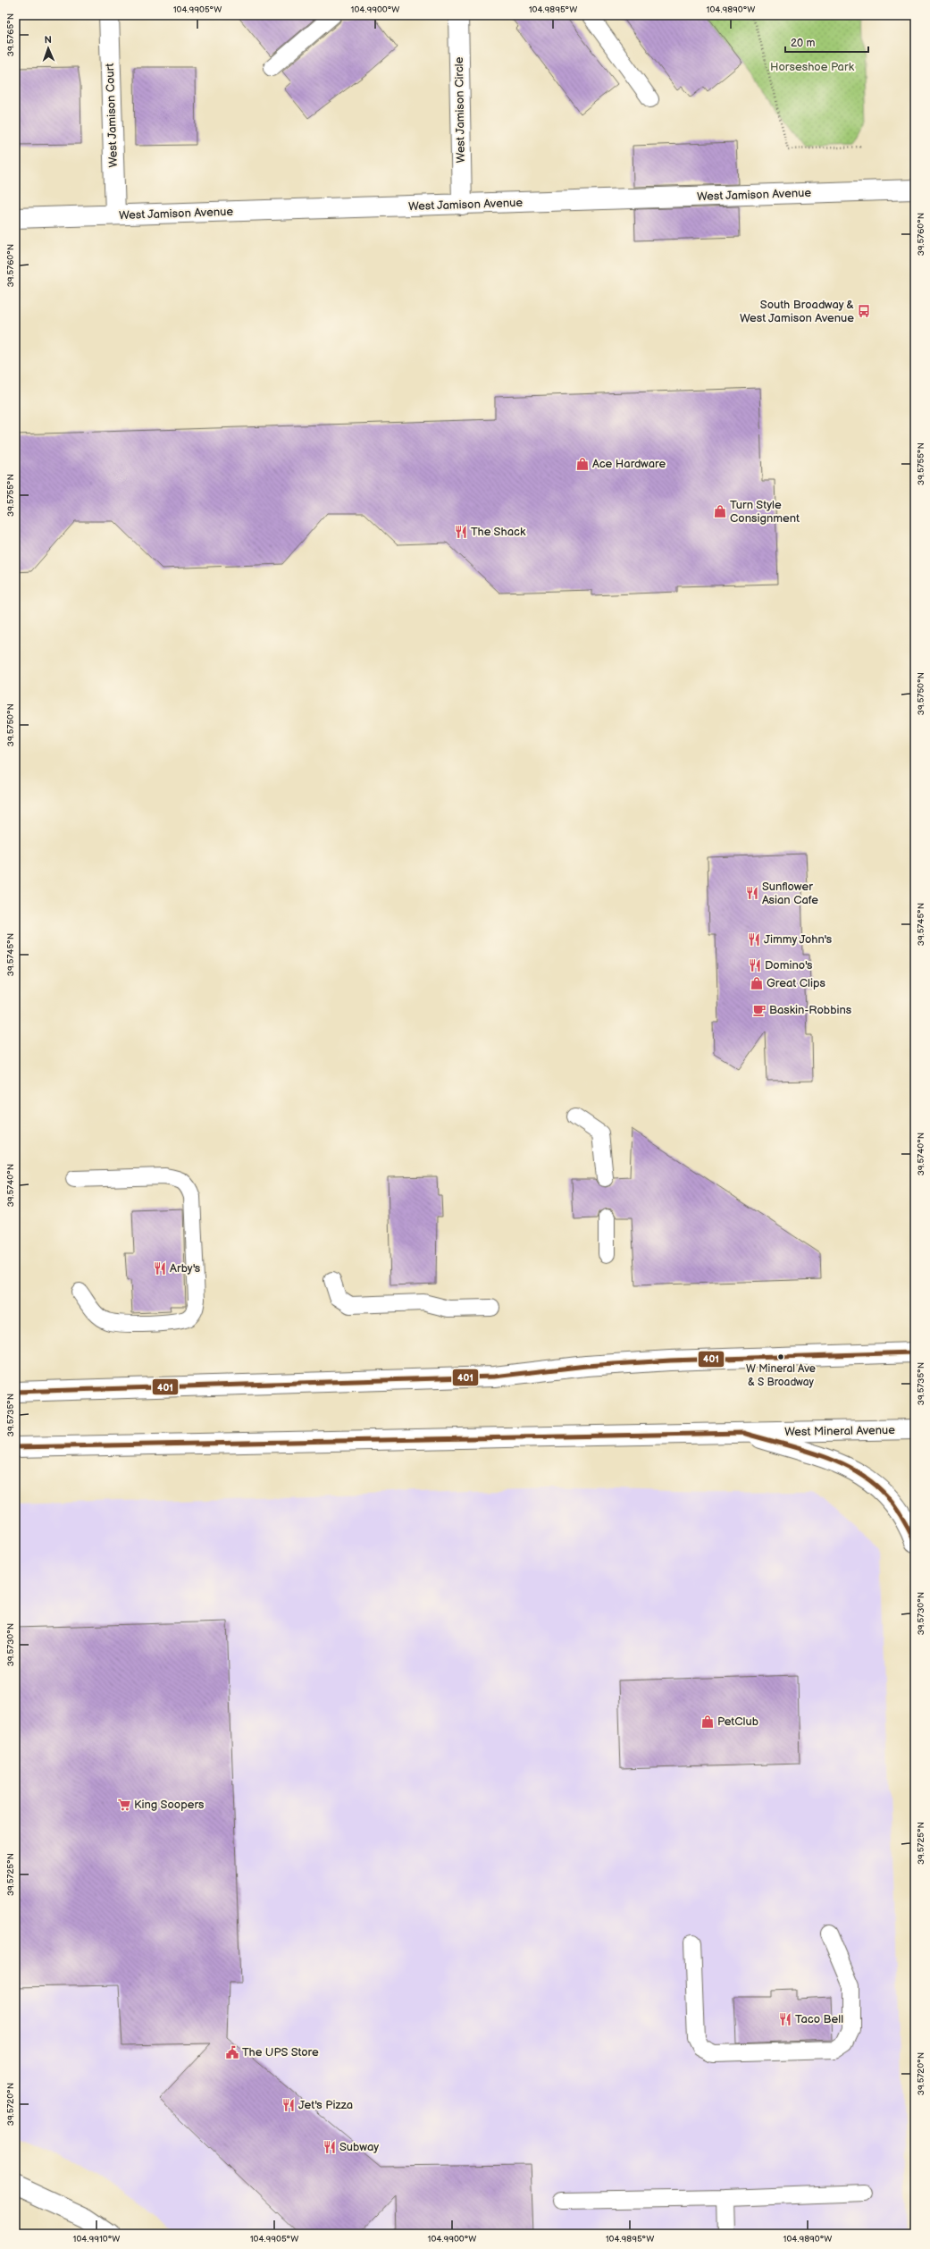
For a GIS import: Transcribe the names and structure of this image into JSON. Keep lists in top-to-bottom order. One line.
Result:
{"streets":{"main road":["West Jamison Circle","West Jamison Court","West Jamison Avenue","West Mineral Avenue"]},"crossings":[["West Jamison Circle","West Jamison Avenue"],["West Jamison Court","West Jamison Avenue"]],"parks":["Horseshoe Park"],"places":{"bus stop":["South Broadway & West Jamison Avenue"],"shop":["Ace Hardware","Turn Style Consignment","Great Clips","PetClub"],"restaurant":["The Shack","Sunflower Asian Cafe","Jimmy John's","Domino's","Arby's","Taco Bell","Jet's Pizza","Subway"],"cafe":["Baskin-Robbins"],"other":["W Mineral Ave & S Broadway"],"supermarket":["King Soopers"],"public building":["The UPS Store"]},"lines":["transit line 401"],"scale_bar":"20 m","north":"top","coordinates":["104.9905°W","104.9900°W","104.9895°W","104.9890°W","39.5765°N","39.5760°N","39.5755°N","39.5750°N","39.5745°N","39.5740°N","39.5735°N","39.5730°N","39.5725°N","39.5720°N","104.9910°W"]}
